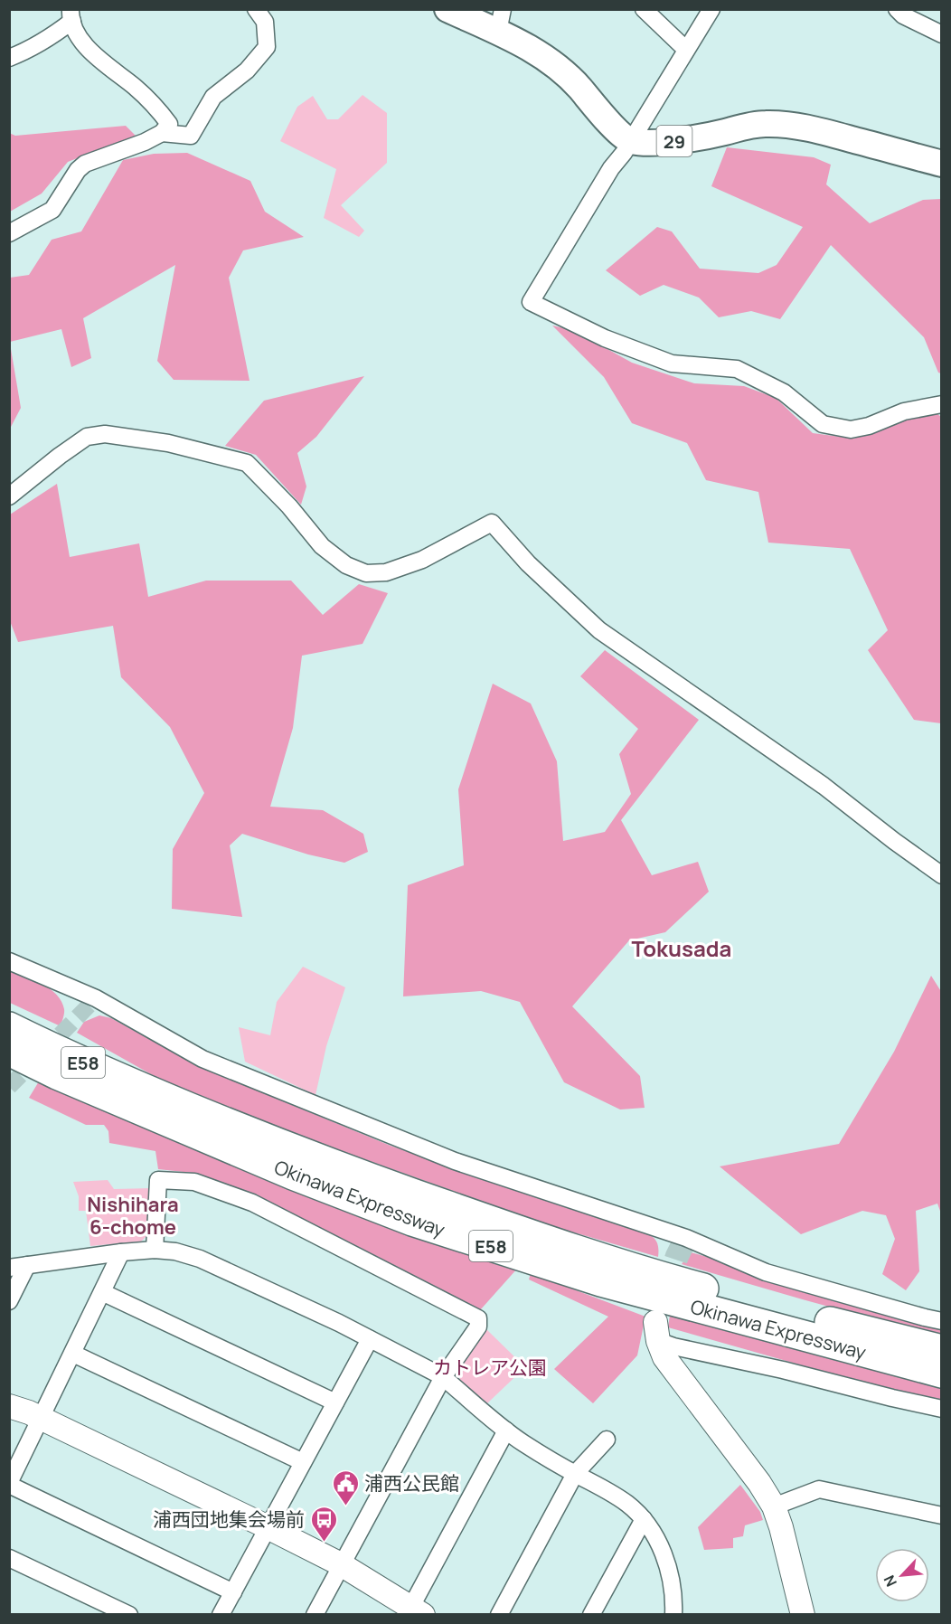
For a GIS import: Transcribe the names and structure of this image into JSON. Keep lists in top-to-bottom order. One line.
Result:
{"streets":{"highway":["E58","Okinawa Expressway"],"main road":["29"]},"districts":["Tokusada","Nishihara 6-chome"],"parks":["カトレア公園"],"places":{"public building":["浦西公民館"],"bus stop":["浦西団地集会場前"]},"north":"bottom left"}
